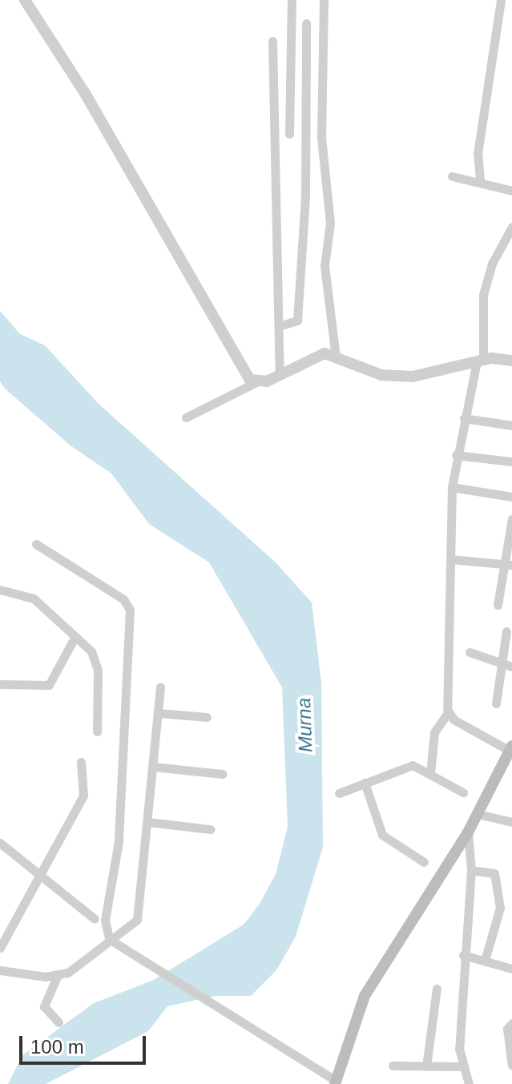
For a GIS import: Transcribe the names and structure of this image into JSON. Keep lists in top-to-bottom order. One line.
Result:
{"water":["Murna"],"scale_bar":"100 m"}
